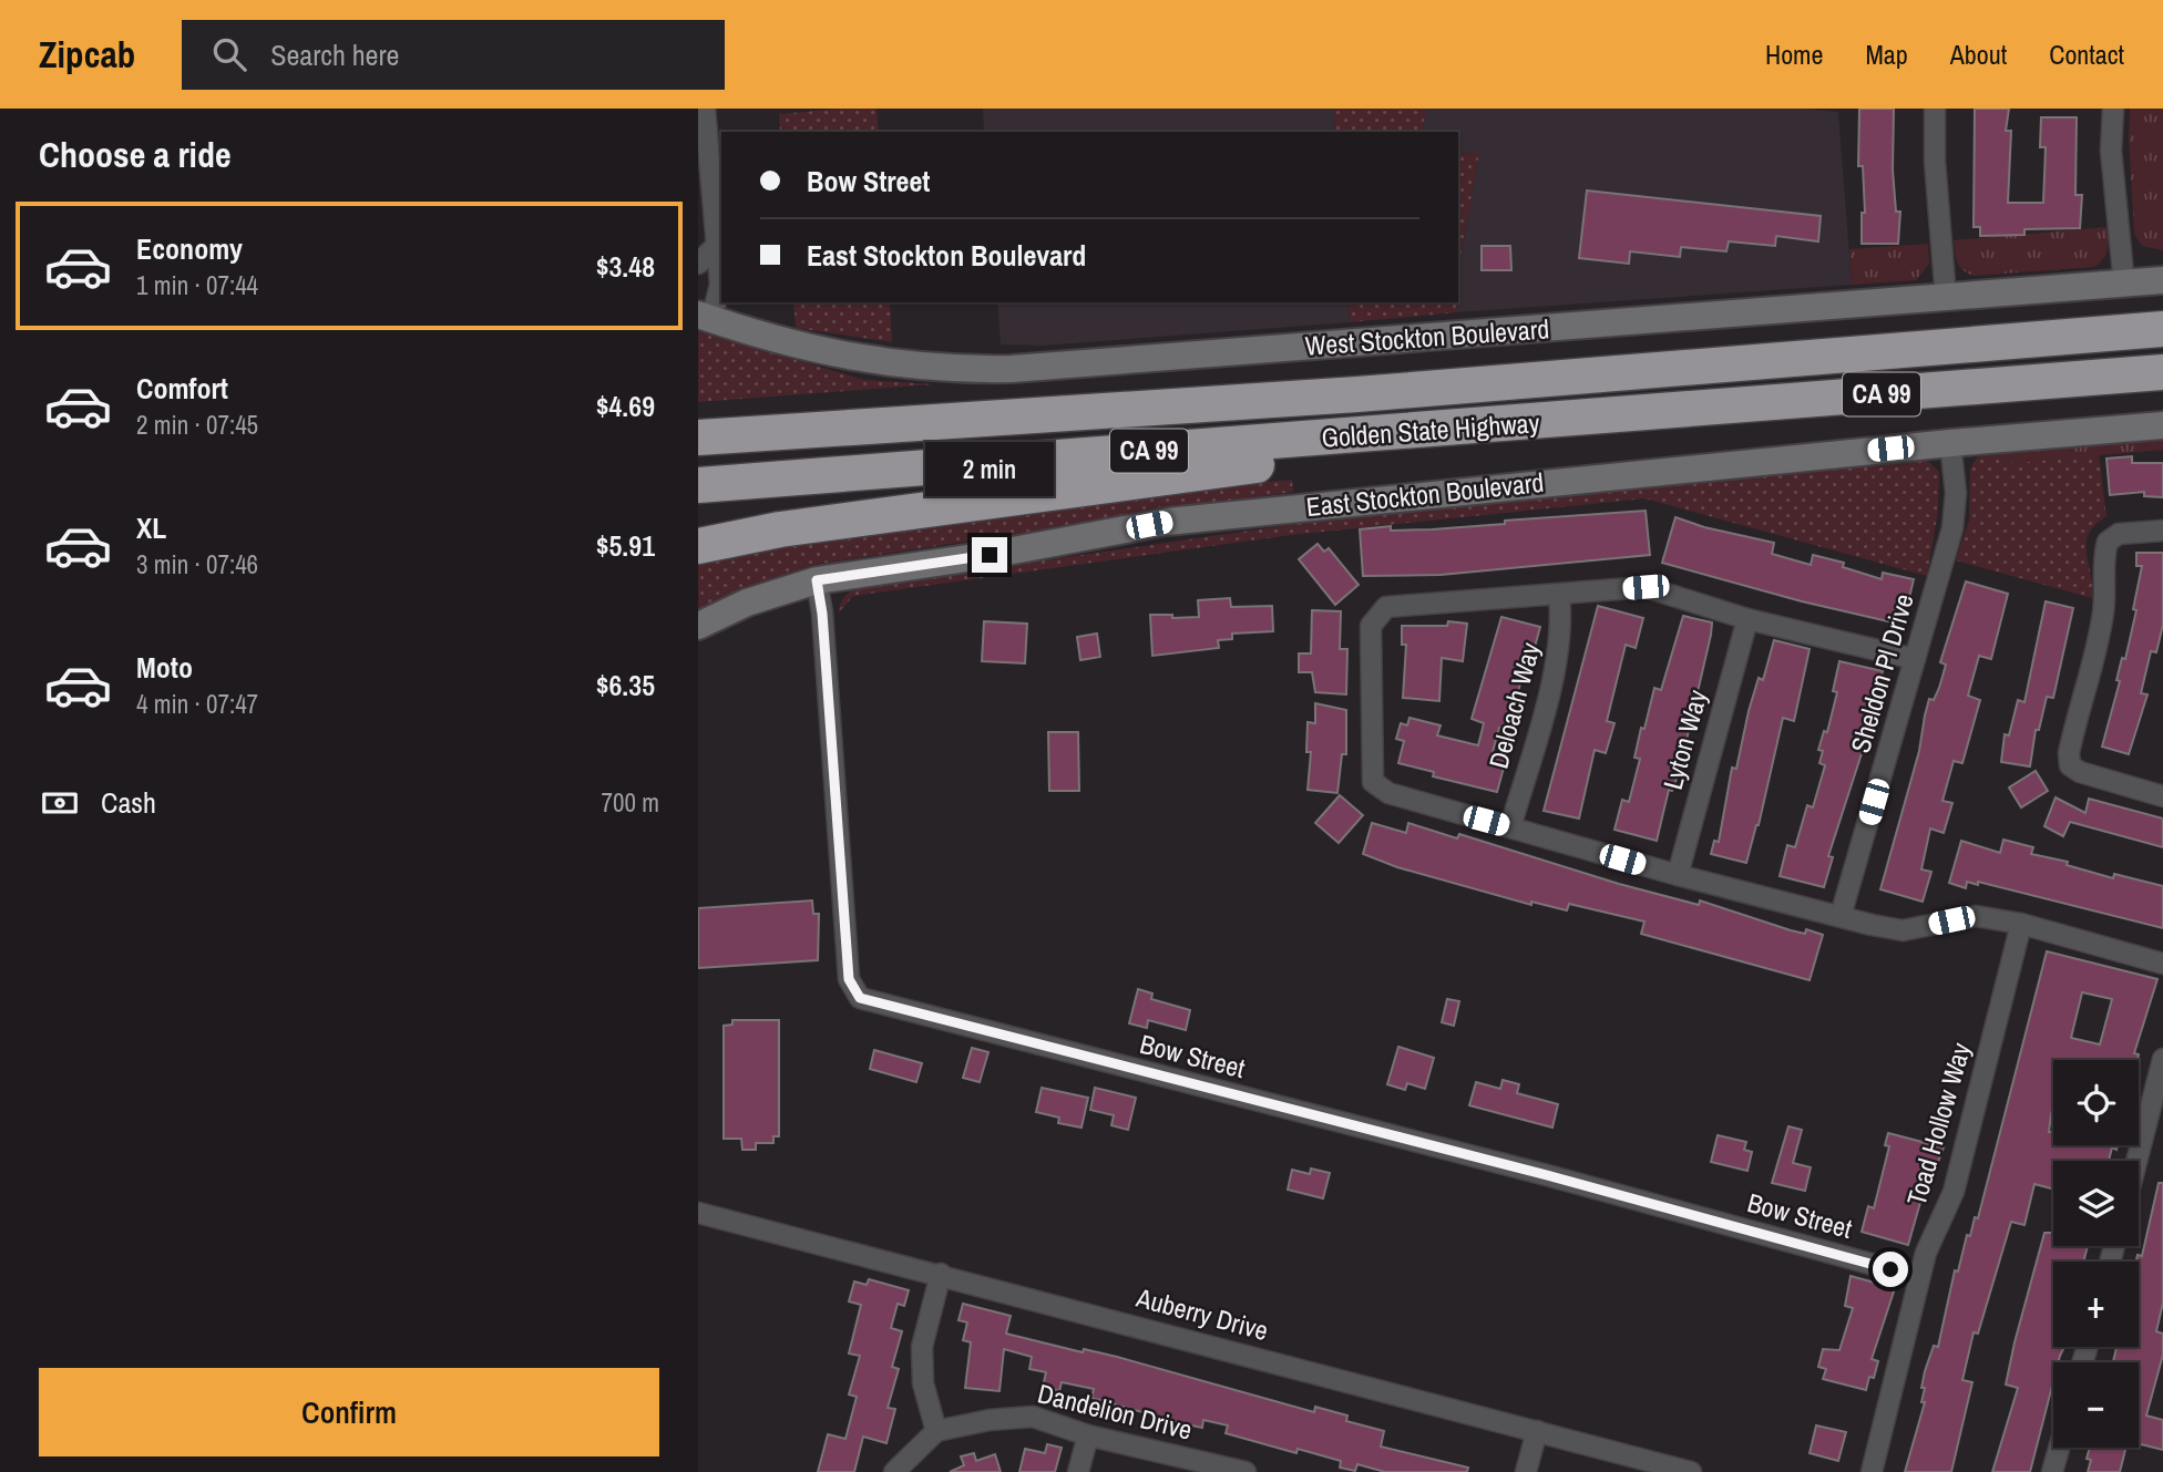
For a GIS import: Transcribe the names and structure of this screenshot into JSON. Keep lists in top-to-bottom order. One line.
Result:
{"streets":{"highway":["CA 99","Golden State Highway"],"street":["West Stockton Boulevard","East Stockton Boulevard","Sheldon Pl Drive","Deloach Way","Lyton Way","Bow Street","Toad Hollow Way","Auberry Drive","Dandelion Drive"]},"crossings":[["East Stockton Boulevard","Sheldon Pl Drive"],["East Stockton Boulevard","Bow Street"],["Bow Street","Toad Hollow Way"]],"page":{"header":"Zipcab","search":"Search here","nav":["Home","Map","About","Contact"],"heading":"Choose a ride","banner":["Bow Street","East Stockton Boulevard"],"list":[{"name":"Economy","note":"1 min · 07:44","value":"$3.48"},{"name":"Comfort","note":"2 min · 07:45","value":"$4.69"},{"name":"XL","note":"3 min · 07:46","value":"$5.91"},{"name":"Moto","note":"4 min · 07:47","value":"$6.35"}],"bubble":"2 min","pay":["Cash","700 m"],"map_buttons":["+","−"],"buttons":"Confirm"}}
